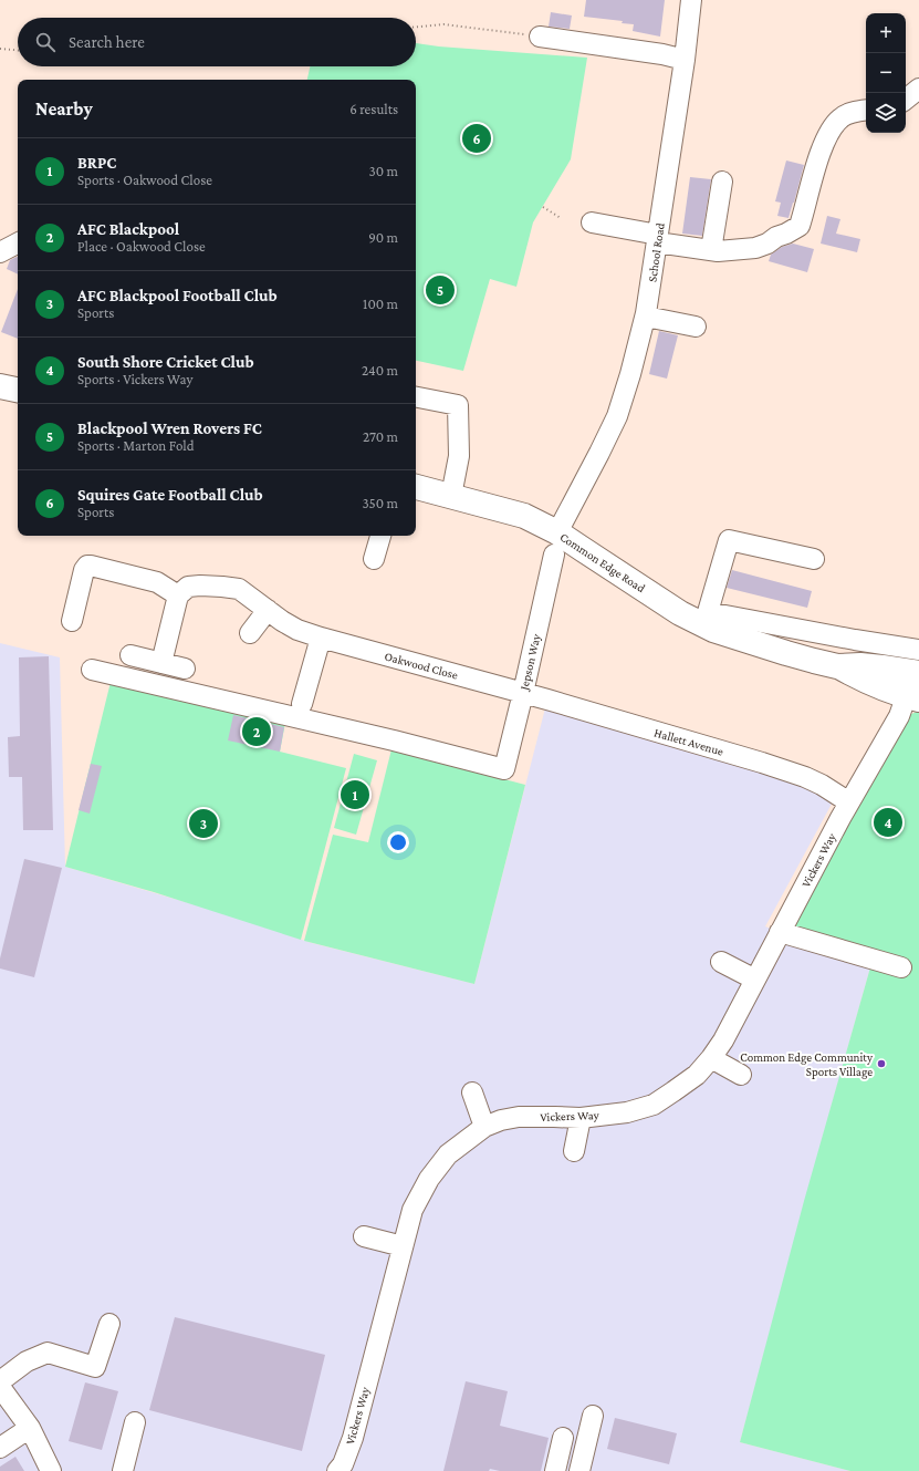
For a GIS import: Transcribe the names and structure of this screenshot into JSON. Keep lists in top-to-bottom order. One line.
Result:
{"streets":{"main road":["Common Edge Road"],"street":["School Road","Jepson Way","Oakwood Close","Hallett Avenue","Vickers Way"]},"crossings":[["School Road","Common Edge Road"],["School Road","Jepson Way"],["Common Edge Road","Jepson Way"],["Common Edge Road","Vickers Way"],["Jepson Way","Oakwood Close"],["Jepson Way","Hallett Avenue"],["Oakwood Close","Hallett Avenue"],["Hallett Avenue","Vickers Way"]],"places":["Common Edge Community Sports Village"],"page":{"map_buttons":["+","−"],"search":"Search here","heading":["Nearby","6 results"],"pins":["6","5","2","1","4","3"],"list":[{"mark":"1","name":"BRPC","note":"Sports · Oakwood Close","value":"30 m"},{"mark":"2","name":"AFC Blackpool","note":"Place · Oakwood Close","value":"90 m"},{"mark":"3","name":"AFC Blackpool Football Club","note":"Sports","value":"100 m"},{"mark":"4","name":"South Shore Cricket Club","note":"Sports · Vickers Way","value":"240 m"},{"mark":"5","name":"Blackpool Wren Rovers FC","note":"Sports · Marton Fold","value":"270 m"},{"mark":"6","name":"Squires Gate Football Club","note":"Sports","value":"350 m"}]}}
